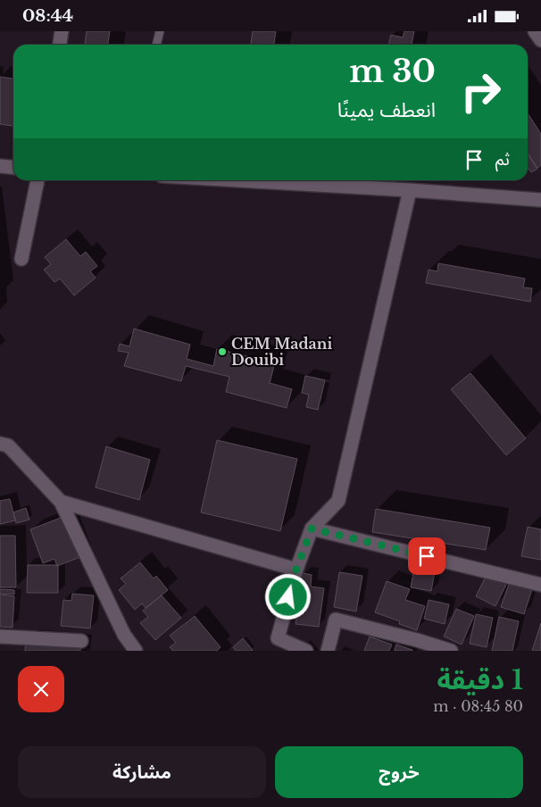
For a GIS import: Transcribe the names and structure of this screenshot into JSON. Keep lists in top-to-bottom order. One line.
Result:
{"places":["CEM Madani Douibi"],"page":{"status":"08:44","turn":["30 m","انعطف يمينًا"],"then":"ثم","heading":["1 دقيقة","80 m · 08:45"],"buttons":["خروج","مشاركة"]}}
